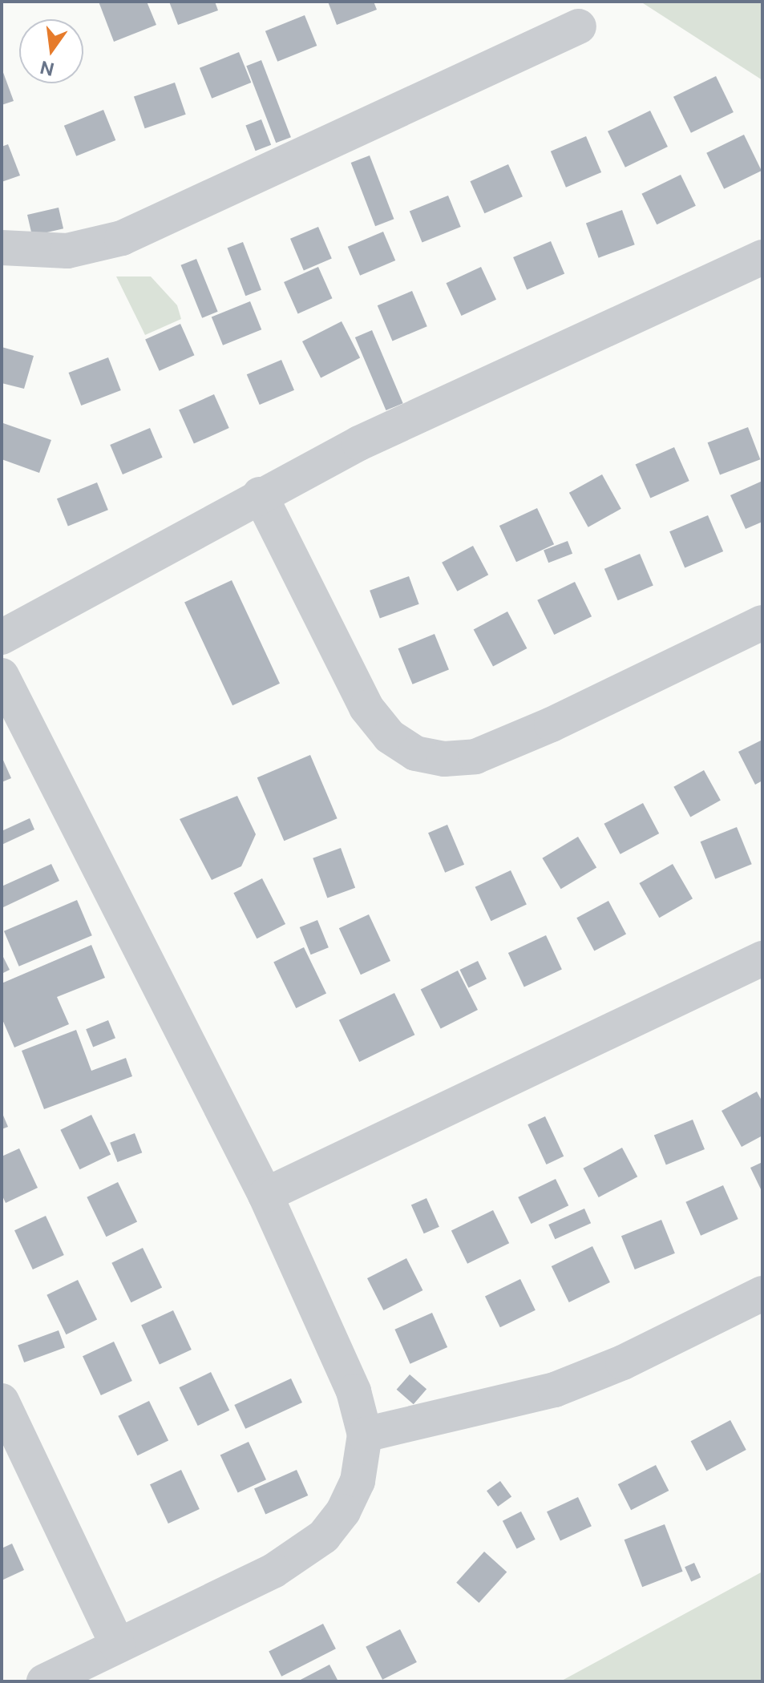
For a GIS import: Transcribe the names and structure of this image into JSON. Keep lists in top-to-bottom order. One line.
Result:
{"north":"bottom"}
